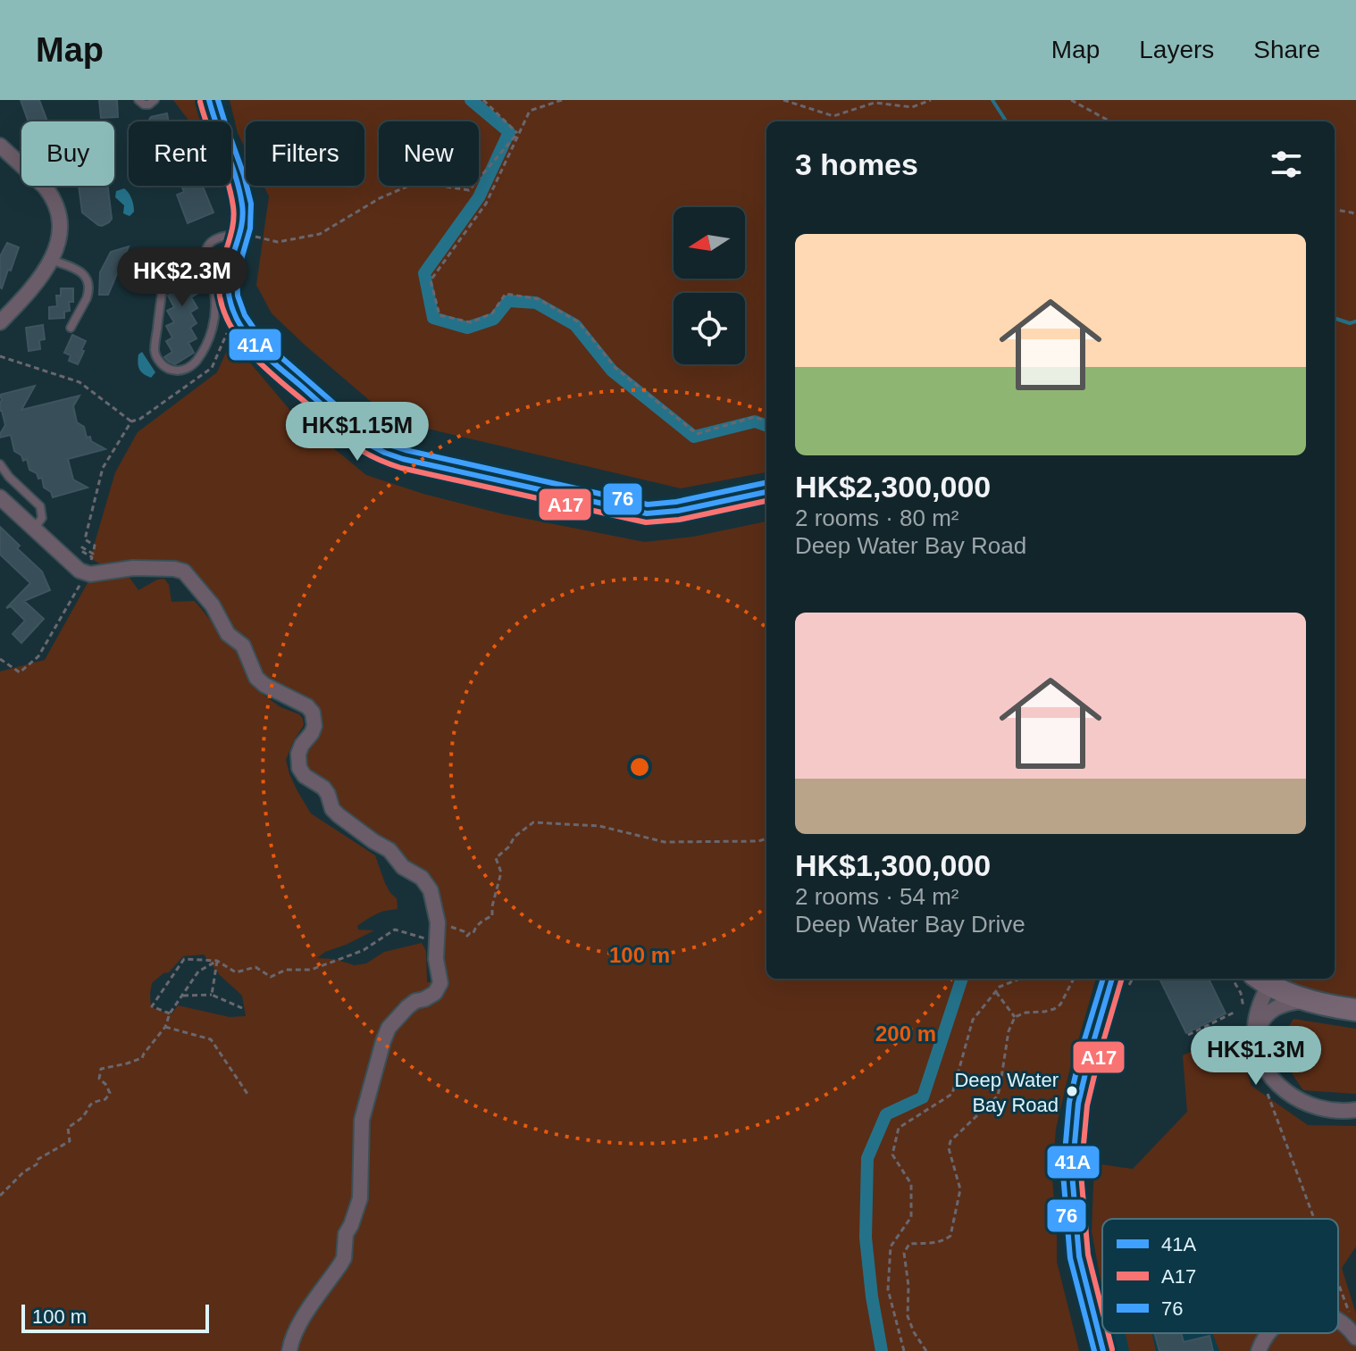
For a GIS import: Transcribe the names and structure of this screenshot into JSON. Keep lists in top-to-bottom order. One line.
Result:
{"places":["Deep Water Bay Road"],"lines":["transit line 41A","transit line 76","transit line A17"],"legend":["41A","A17","76"],"scale_bar":"100 m","north":"left","page":{"header":"Map","nav":["Map","Layers","Share"],"chip":["Buy","Rent","Filters","New"],"heading":"3 homes","list":[{"name":"HK$2,300,000","note":"2 rooms · 80 m² · Deep Water Bay Road"},{"name":"HK$1,300,000","note":"2 rooms · 54 m² · Deep Water Bay Drive"}],"price":["HK$2.3M","HK$1.15M","HK$1.3M"],"scale":"100 m"},"rings":["100 m","200 m"]}
